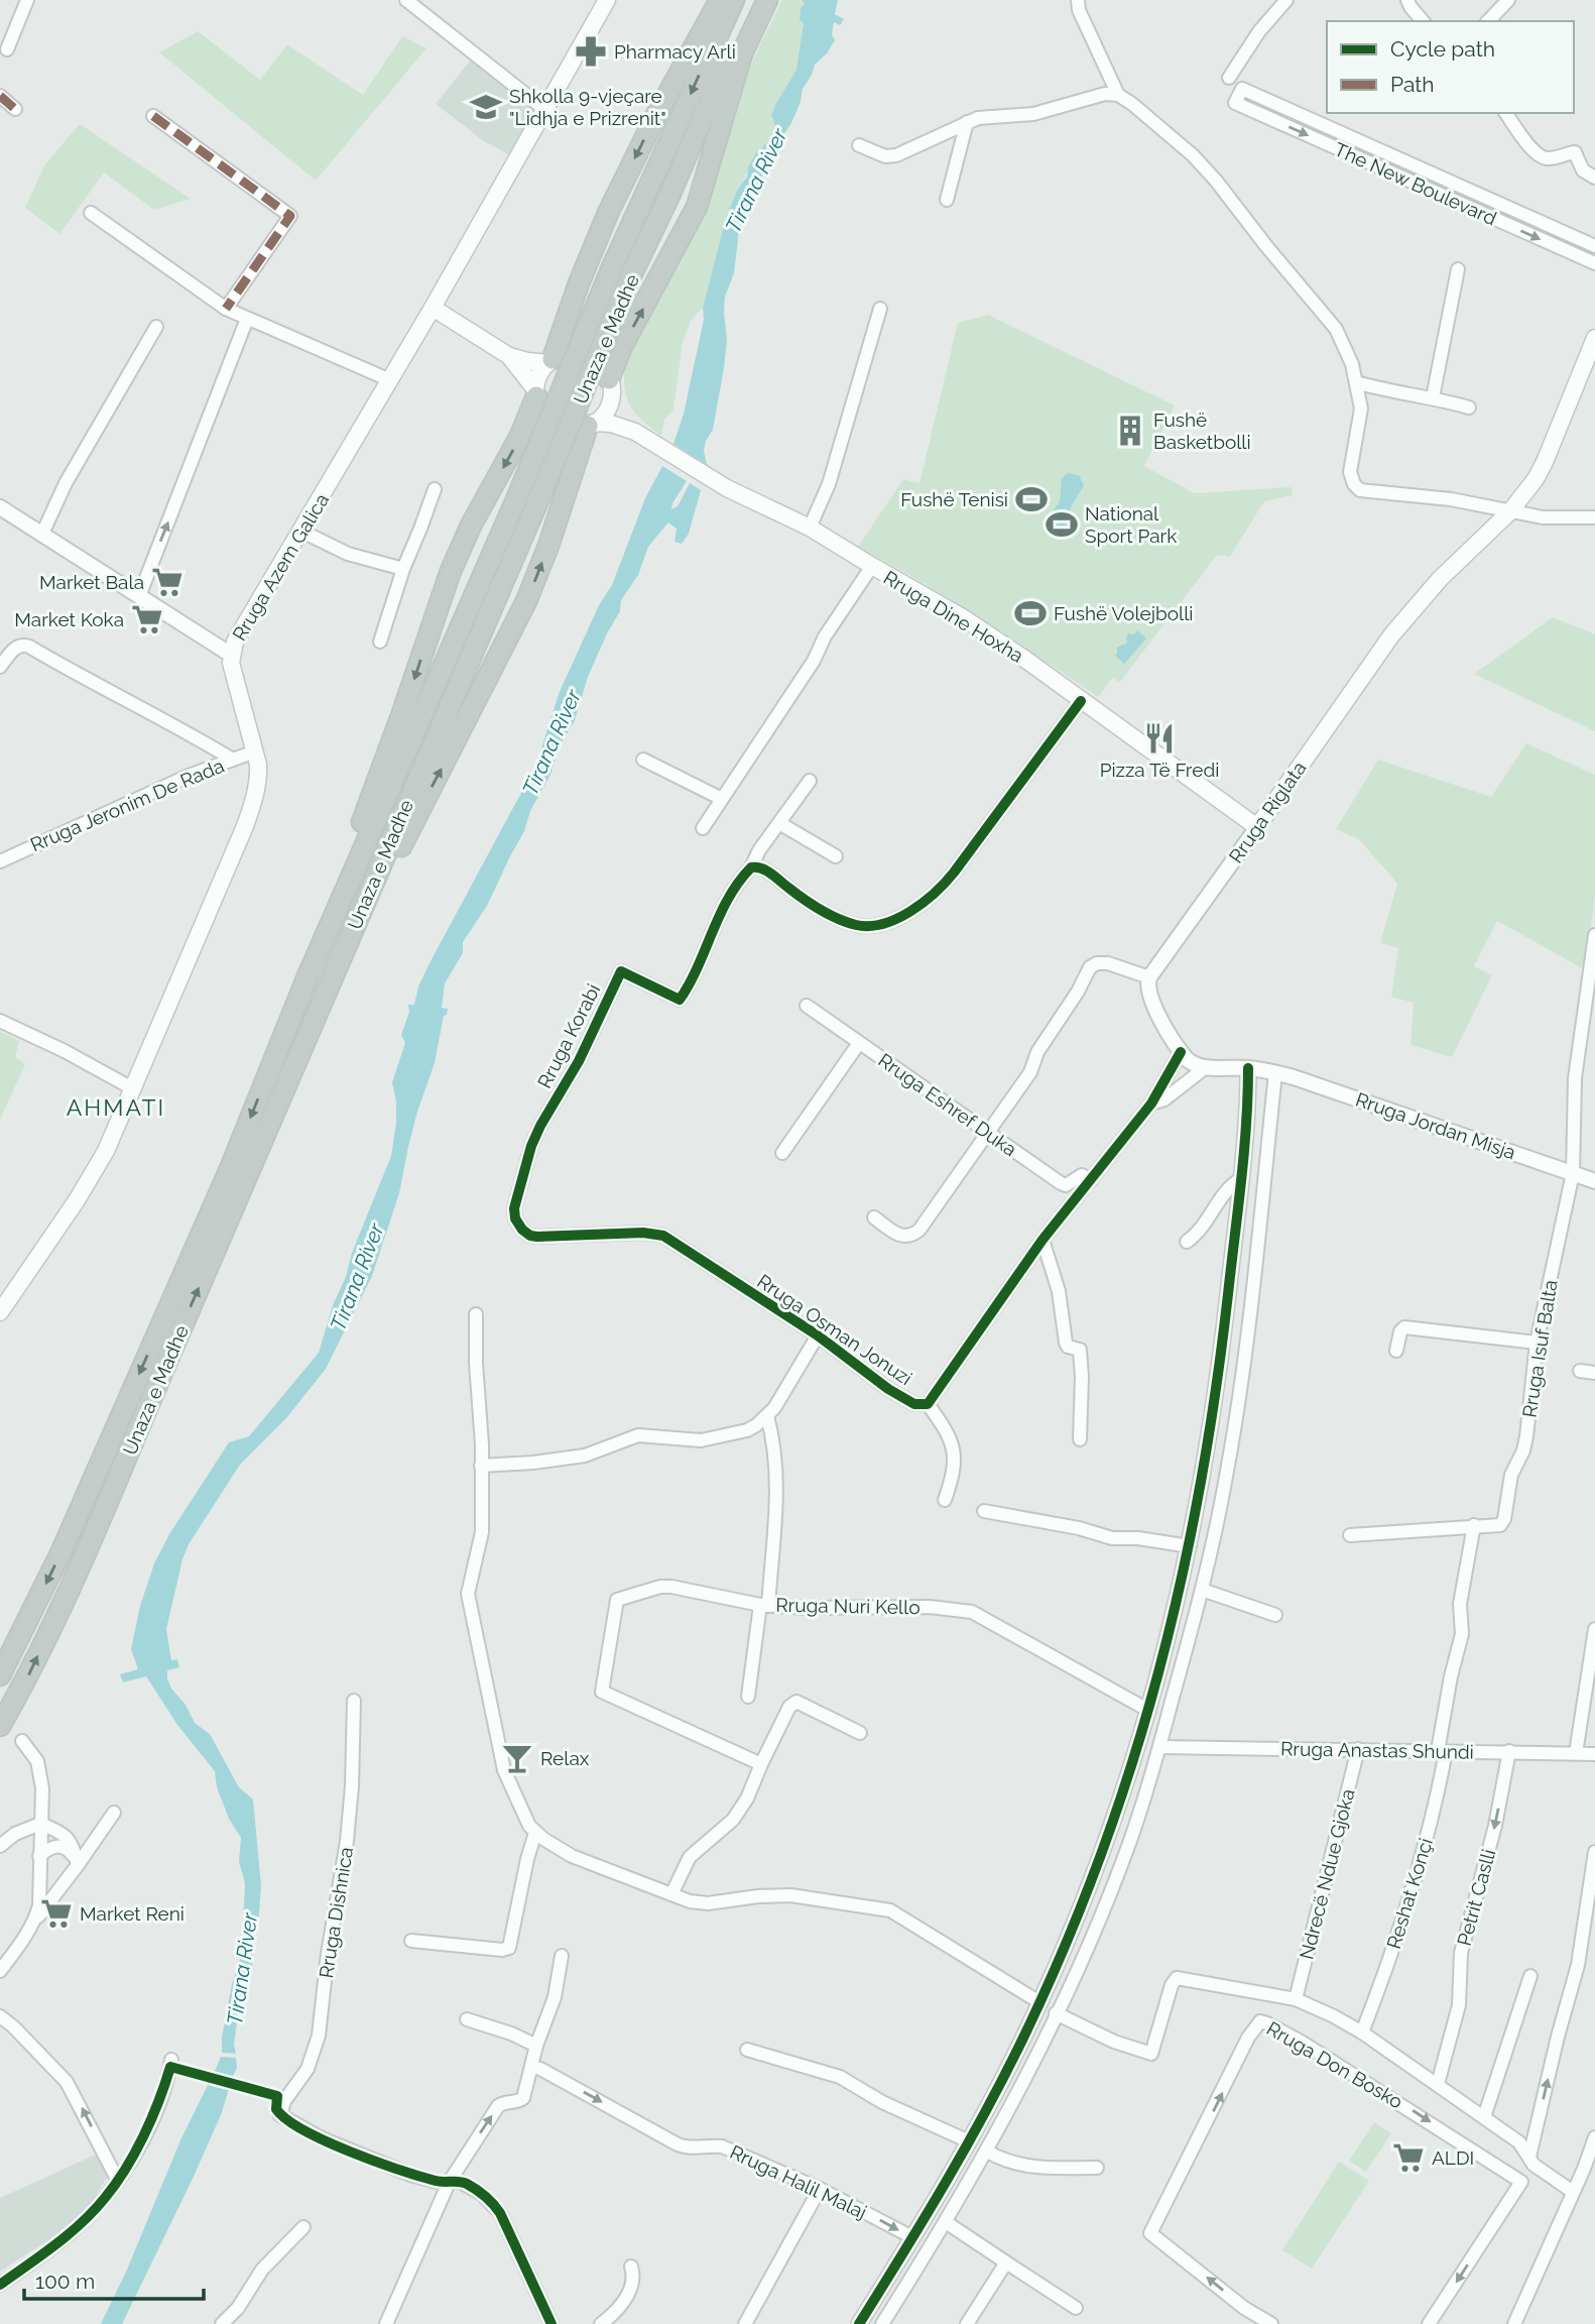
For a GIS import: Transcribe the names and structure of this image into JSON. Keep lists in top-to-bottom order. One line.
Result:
{"streets":{"highway":["Unaza e Madhe"],"main road":["Rruga Azem Galica","Rruga Dine Hoxha","Rruga Riglata"],"street":["The New Boulevard","Rruga Jeronim De Rada","Rruga Korabi","Rruga Eshref Duka","Rruga Jordan Misja","Rruga Osman Jonuzi","Rruga Isuf Balta","Rruga Nuri Kello","Rruga Anastas Shundi","Ndrecë Ndue Gjoka","Reshat Konçi","Petrit Caslli","Rruga Dishnica","Rruga Don Bosko","Rruga Halil Malaj"]},"crossings":[["Rruga Azem Galica","Rruga Dine Hoxha"],["Rruga Azem Galica","Rruga Jeronim De Rada"],["Rruga Dine Hoxha","Rruga Riglata"],["Rruga Korabi","Rruga Osman Jonuzi"],["Rruga Eshref Duka","Rruga Osman Jonuzi"],["Rruga Jordan Misja","Rruga Isuf Balta"],["Rruga Anastas Shundi","Ndrecë Ndue Gjoka"],["Rruga Anastas Shundi","Reshat Konçi"],["Rruga Anastas Shundi","Petrit Caslli"]],"districts":["AHMATI"],"water":["Tirana River"],"places":{"pharmacy":["Pharmacy Arli"],"school or university":["Shkolla 9-vjeçare \"Lidhja e Prizrenit\""],"building":["Fushë Basketbolli"],"sports":["Fushë Tenisi","National Sport Park","Fushë Volejbolli"],"supermarket":["Market Bala","Market Koka","Market Reni","ALDI"],"restaurant":["Pizza Të Fredi"],"bar":["Relax"]},"legend":["Cycle path","Path"],"scale_bar":"100 m"}
